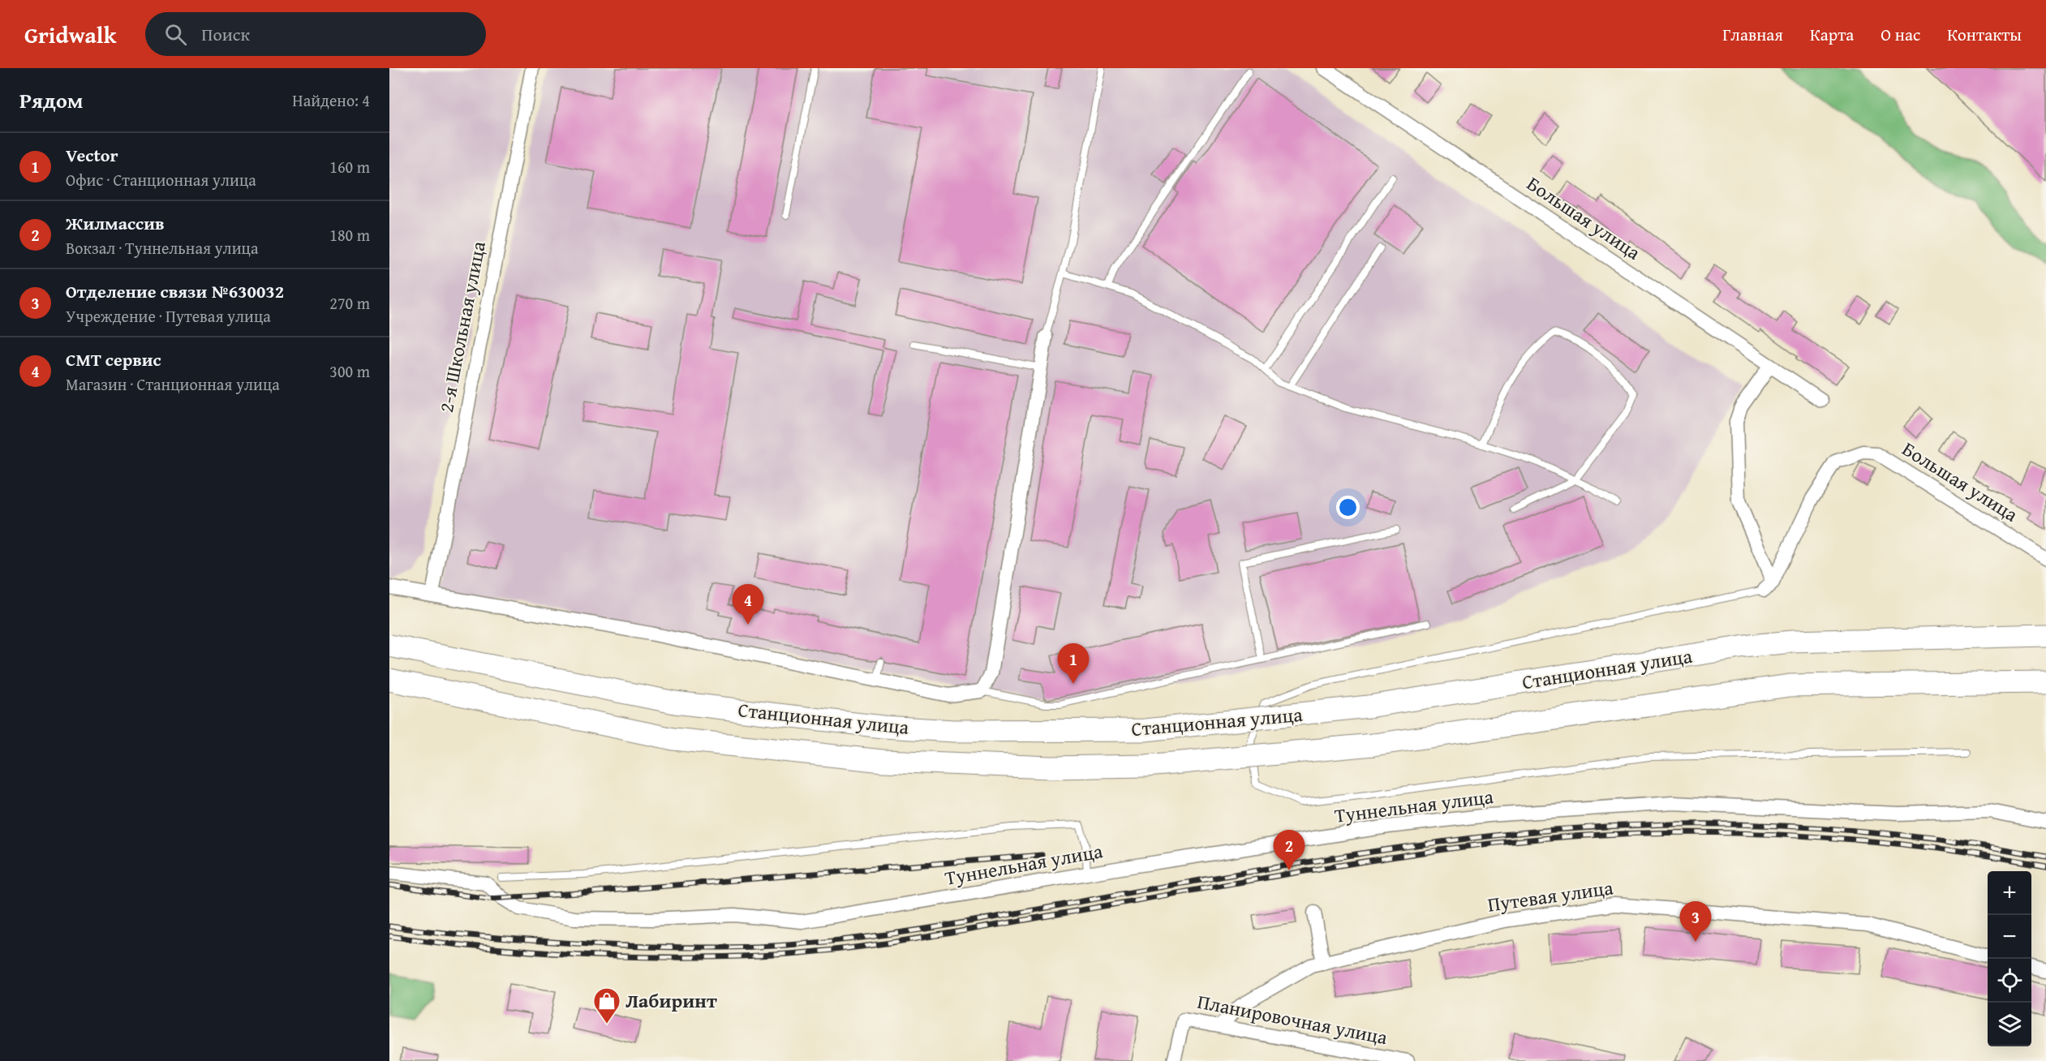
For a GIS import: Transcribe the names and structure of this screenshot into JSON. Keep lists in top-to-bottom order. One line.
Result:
{"streets":{"main road":["Станционная улица"],"street":["Большая улица","2-я Школьная улица","Туннельная улица","Путевая улица","Планировочная улица"]},"crossings":[["2-я Школьная улица","Станционная улица"],["Путевая улица","Планировочная улица"]],"places":{"shop":["Лабиринт"]},"page":{"header":"Gridwalk","search":"Поиск","nav":["Главная","Карта","О нас","Контакты"],"heading":["Рядом","Найдено: 4"],"list":[{"mark":"1","name":"Vector","note":"Офис · Станционная улица","value":"160 m"},{"mark":"2","name":"Жилмассив","note":"Вокзал · Туннельная улица","value":"180 m"},{"mark":"3","name":"Отделение связи №630032","note":"Учреждение · Путевая улица","value":"270 m"},{"mark":"4","name":"СМТ сервис","note":"Магазин · Станционная улица","value":"300 m"}],"pins":["4","1","2","3"],"map_buttons":["+","−"]}}
